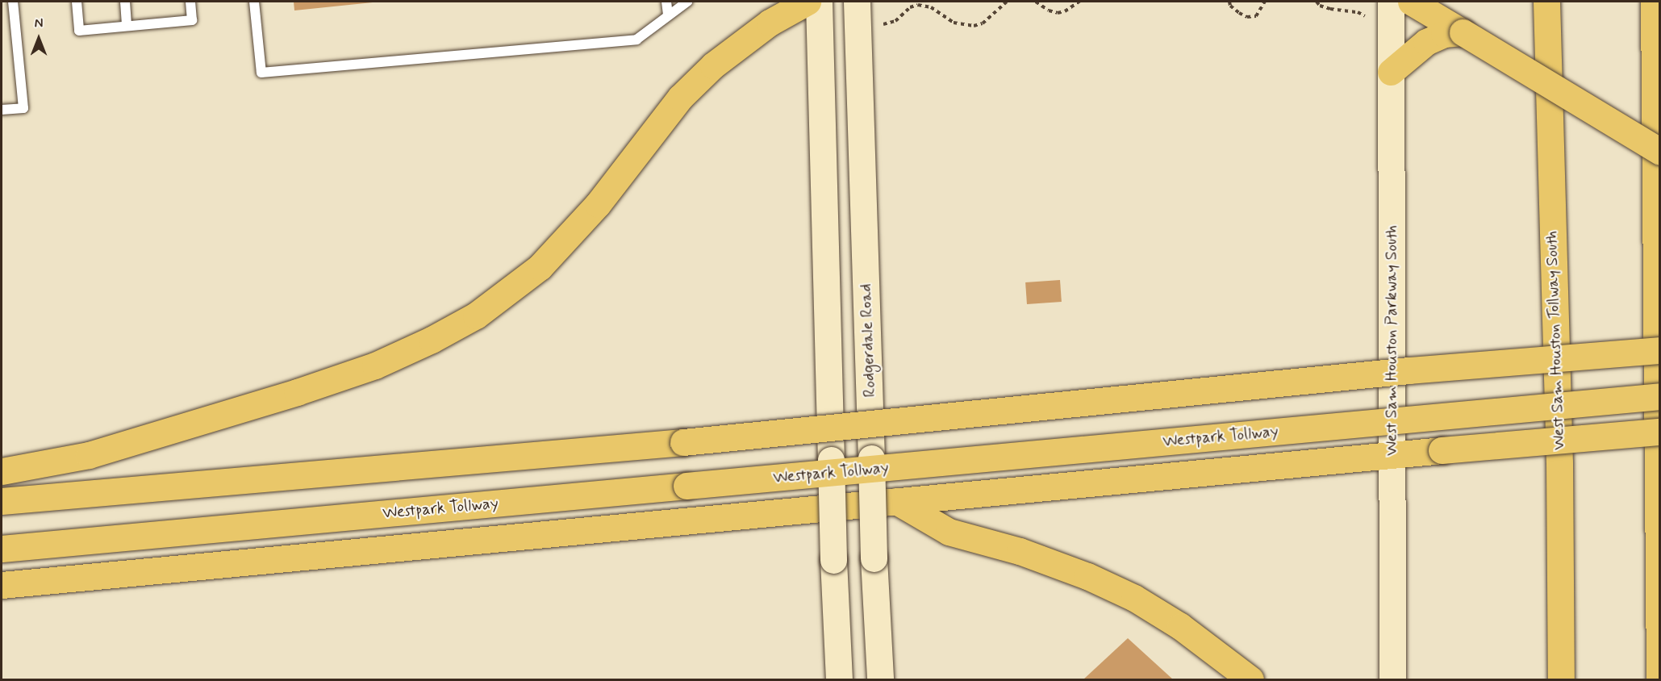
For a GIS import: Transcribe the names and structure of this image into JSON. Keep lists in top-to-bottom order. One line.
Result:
{"streets":{"highway":["West Sam Houston Tollway South","Westpark Tollway"],"street":["Rodgerdale Road","West Sam Houston Parkway South"]},"north":"top"}
